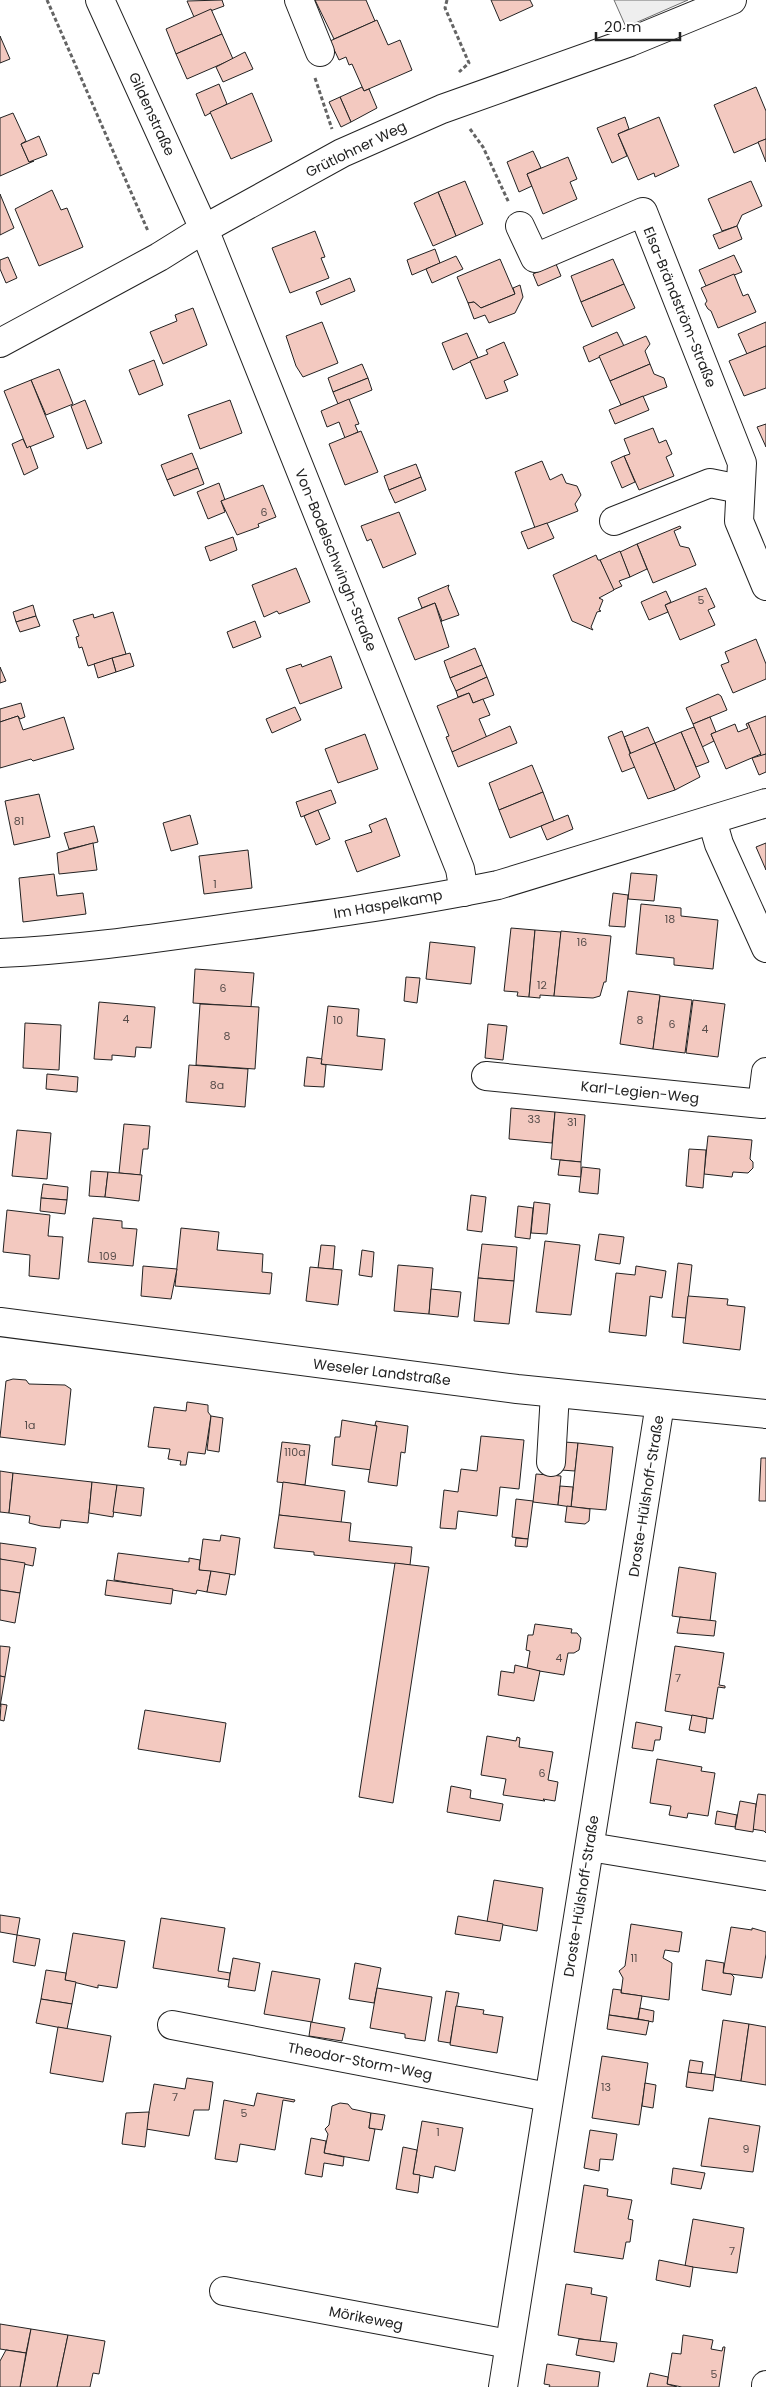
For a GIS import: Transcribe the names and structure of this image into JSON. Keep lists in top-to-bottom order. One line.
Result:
{"streets":{"street":["Gildenstraße","Grütlohner Weg","Elsa-Brändström-Straße","Von-Bodelschwingh-Straße","Im Haspelkamp","Karl-Legien-Weg","Weseler Landstraße","Droste-Hülshoff-Straße","Theodor-Storm-Weg","Mörikeweg"]},"crossings":[["Gildenstraße","Grütlohner Weg"],["Gildenstraße","Von-Bodelschwingh-Straße"],["Grütlohner Weg","Von-Bodelschwingh-Straße"],["Von-Bodelschwingh-Straße","Im Haspelkamp"],["Weseler Landstraße","Droste-Hülshoff-Straße"],["Droste-Hülshoff-Straße","Theodor-Storm-Weg"],["Droste-Hülshoff-Straße","Mörikeweg"]],"house_numbers":["6","5","81","1","18","16","12","6","4","10","8","6","4","8","8a","33","31","109","1a","110a","4","7","6","11","13","7","5","1","9","7","5"],"scale_bar":"20 m"}
